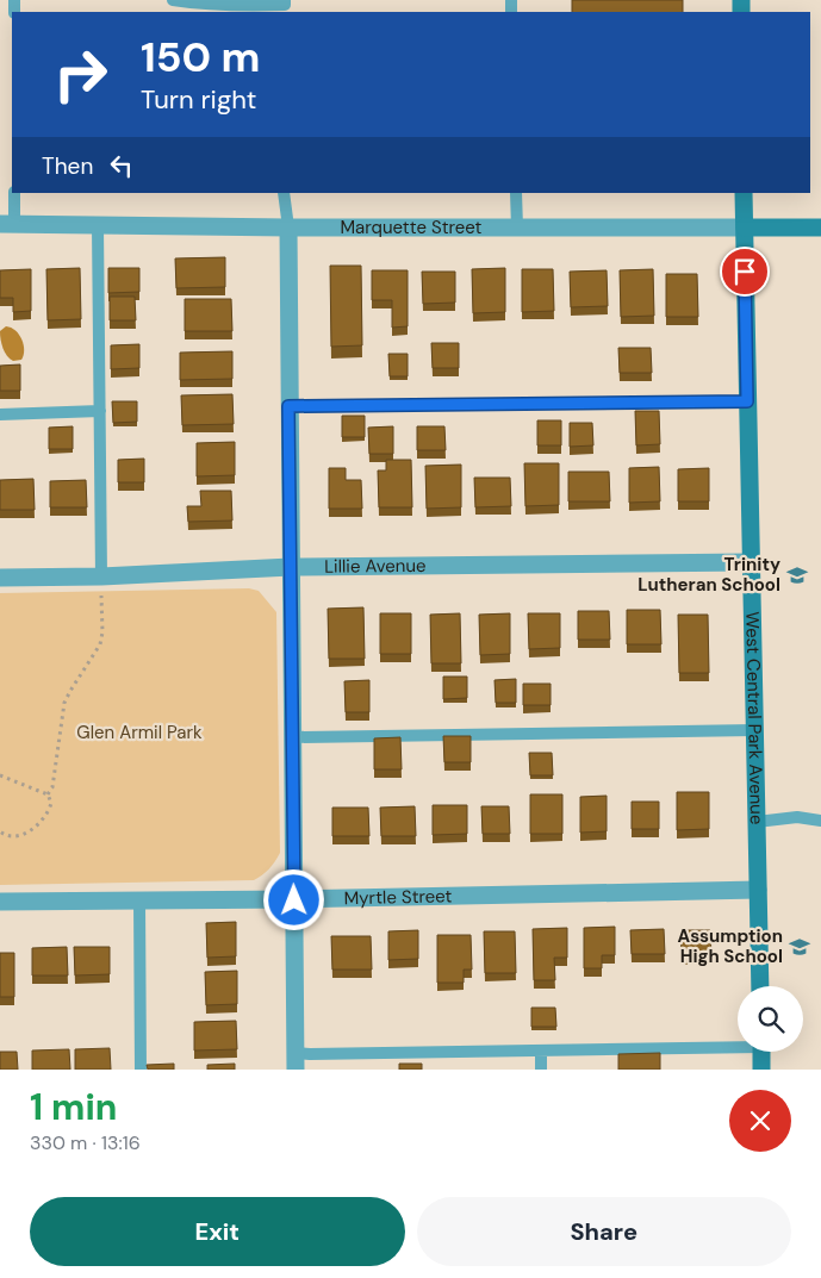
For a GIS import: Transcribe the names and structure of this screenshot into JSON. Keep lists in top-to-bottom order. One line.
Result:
{"streets":{"main road":["Marquette Street","West Central Park Avenue"],"street":["Lillie Avenue","Myrtle Street"]},"crossings":[["Marquette Street","West Central Park Avenue"],["Lillie Avenue","West Central Park Avenue"],["West Central Park Avenue","Myrtle Street"]],"parks":["Glen Armil Park"],"places":{"school or university":["Trinity Lutheran School","Assumption High School"]},"page":{"turn":["150 m","Turn right"],"then":"Then","heading":["1 min","330 m · 13:16"],"buttons":["Exit","Share"]}}
